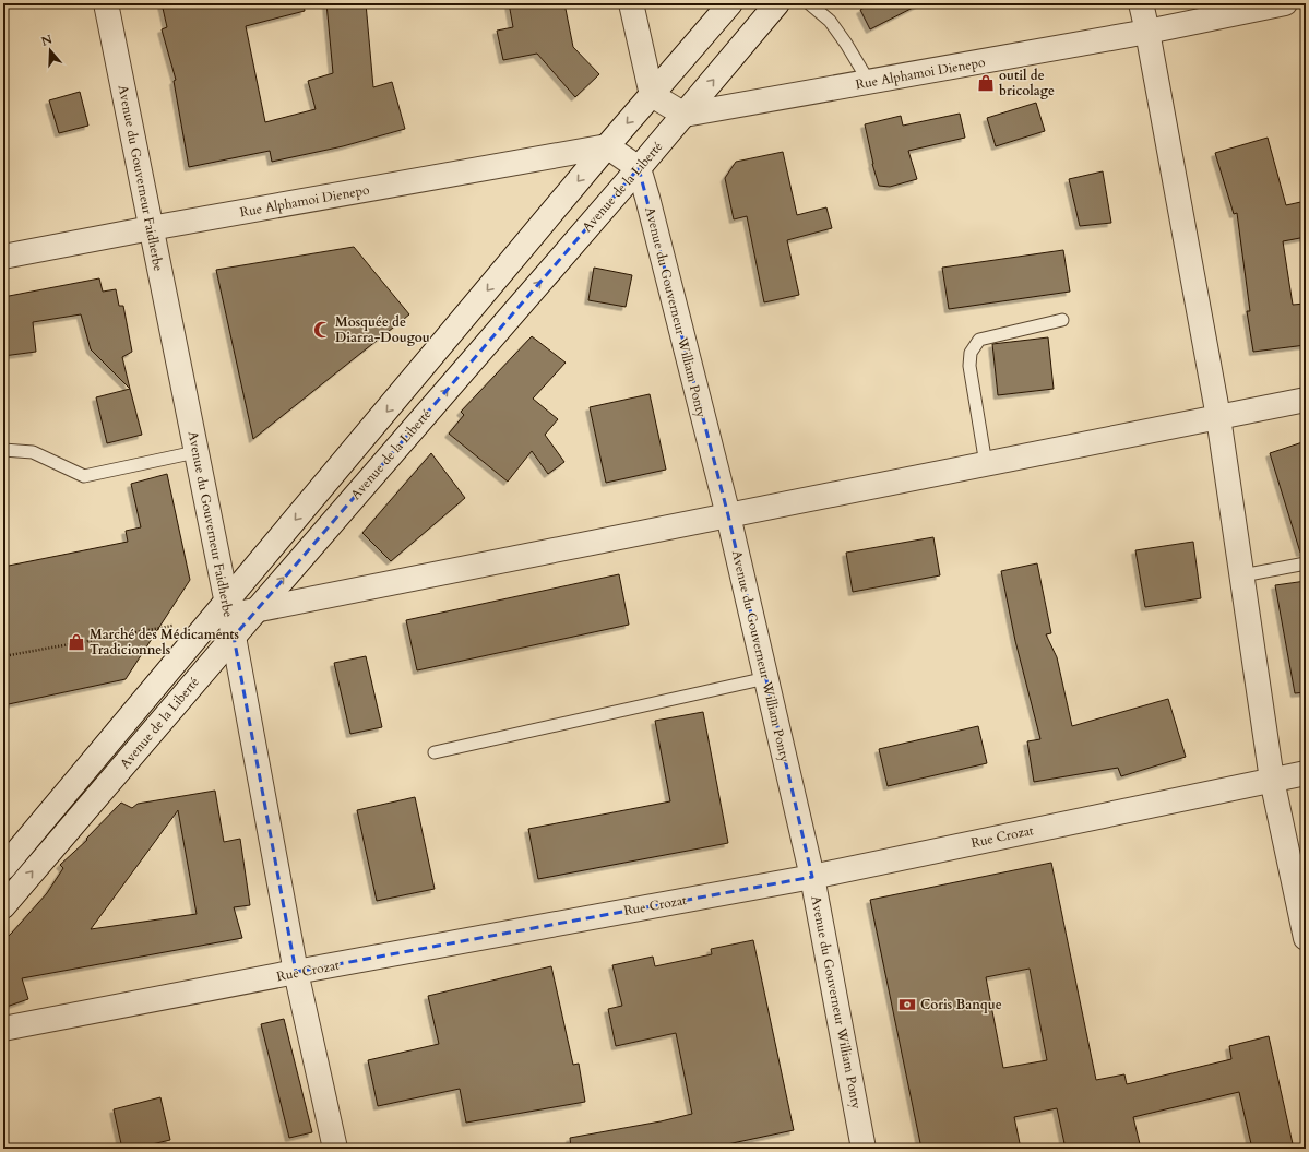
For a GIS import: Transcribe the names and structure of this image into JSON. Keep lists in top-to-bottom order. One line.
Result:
{"streets":{"street":["Rue Alphamoi Dienepo","Avenue du Gouverneur Faidherbe","Avenue de la Liberté","Avenue du Gouverneur William Ponty","Rue Crozat"]},"crossings":[["Rue Alphamoi Dienepo","Avenue du Gouverneur Faidherbe"],["Rue Alphamoi Dienepo","Avenue de la Liberté"],["Avenue du Gouverneur Faidherbe","Avenue de la Liberté"],["Avenue du Gouverneur Faidherbe","Rue Crozat"],["Avenue de la Liberté","Avenue du Gouverneur William Ponty"],["Avenue du Gouverneur William Ponty","Rue Crozat"]],"places":{"shop":["outil de bricolage","Marché des Médicaments Tradicionnels"],"mosque":["Mosquée de Diarra-Dougou"],"bank":["Coris Banque"]},"north":"top"}
